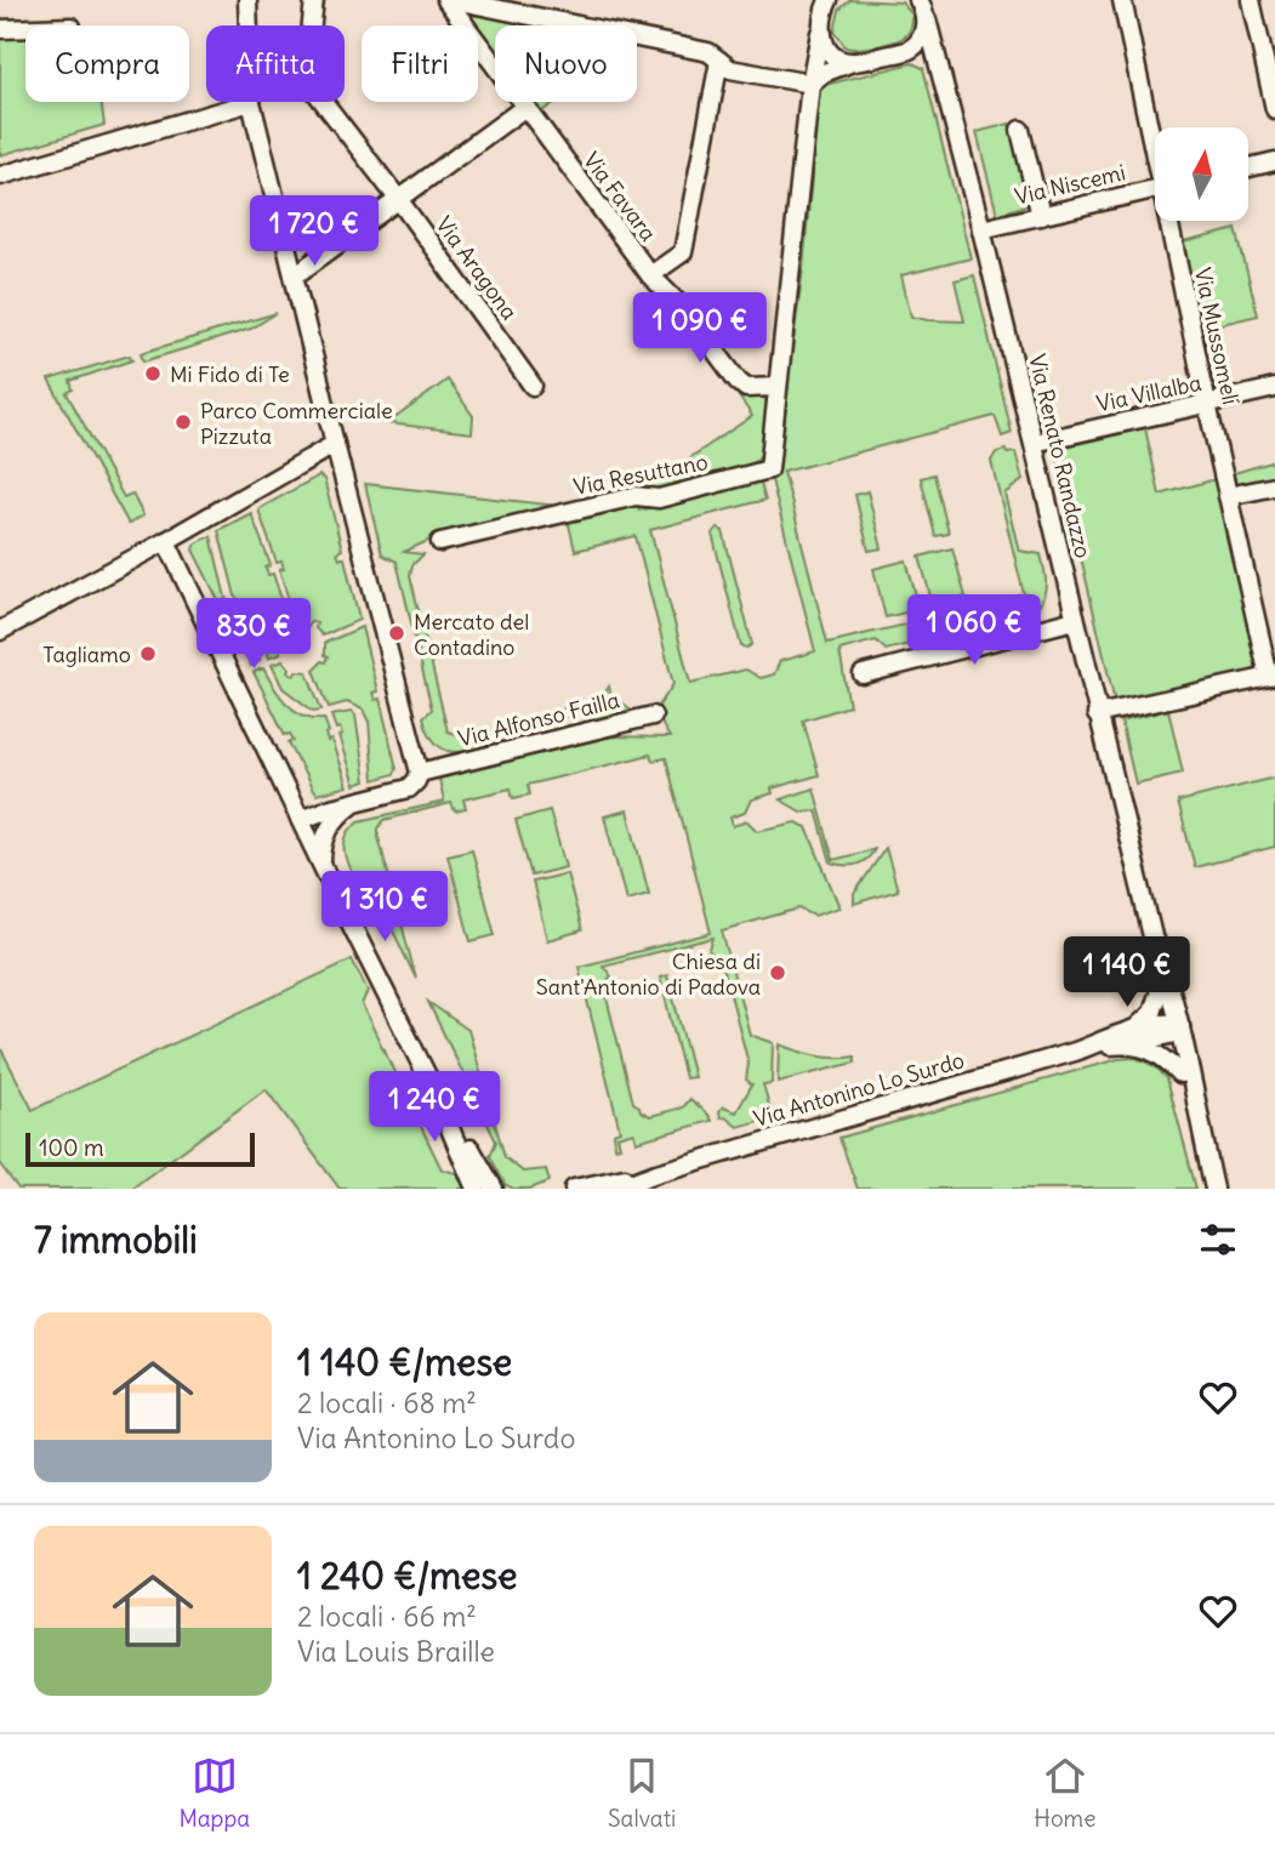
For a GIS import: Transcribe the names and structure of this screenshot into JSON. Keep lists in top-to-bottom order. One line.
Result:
{"streets":{"street":["Via Niscemi","Via Favara","Via Aragona","Via Mussomeli","Via Villalba","Via Renato Randazzo","Via Resuttano","Via Alfonso Failla","Via Antonino Lo Surdo"]},"crossings":[["Via Niscemi","Via Renato Randazzo"],["Via Favara","Via Resuttano"],["Via Mussomeli","Via Villalba"],["Via Villalba","Via Renato Randazzo"]],"places":["Mi Fido di Te","Parco Commerciale Pizzuta","Mercato del Contadino","Tagliamo","Chiesa di Sant'Antonio di Padova"],"scale_bar":"100 m","north":"top","page":{"chip":["Compra","Affitta","Filtri","Nuovo"],"price":["1 720 €","1 090 €","1 060 €","830 €","1 310 €","1 140 €","1 240 €"],"scale":"100 m","heading":"7 immobili","list":[{"name":"1 140 €/mese","note":"2 locali · 68 m² · Via Antonino Lo Surdo"},{"name":"1 240 €/mese","note":"2 locali · 66 m² · Via Louis Braille"}],"tabs":["Mappa","Salvati","Home"]}}
